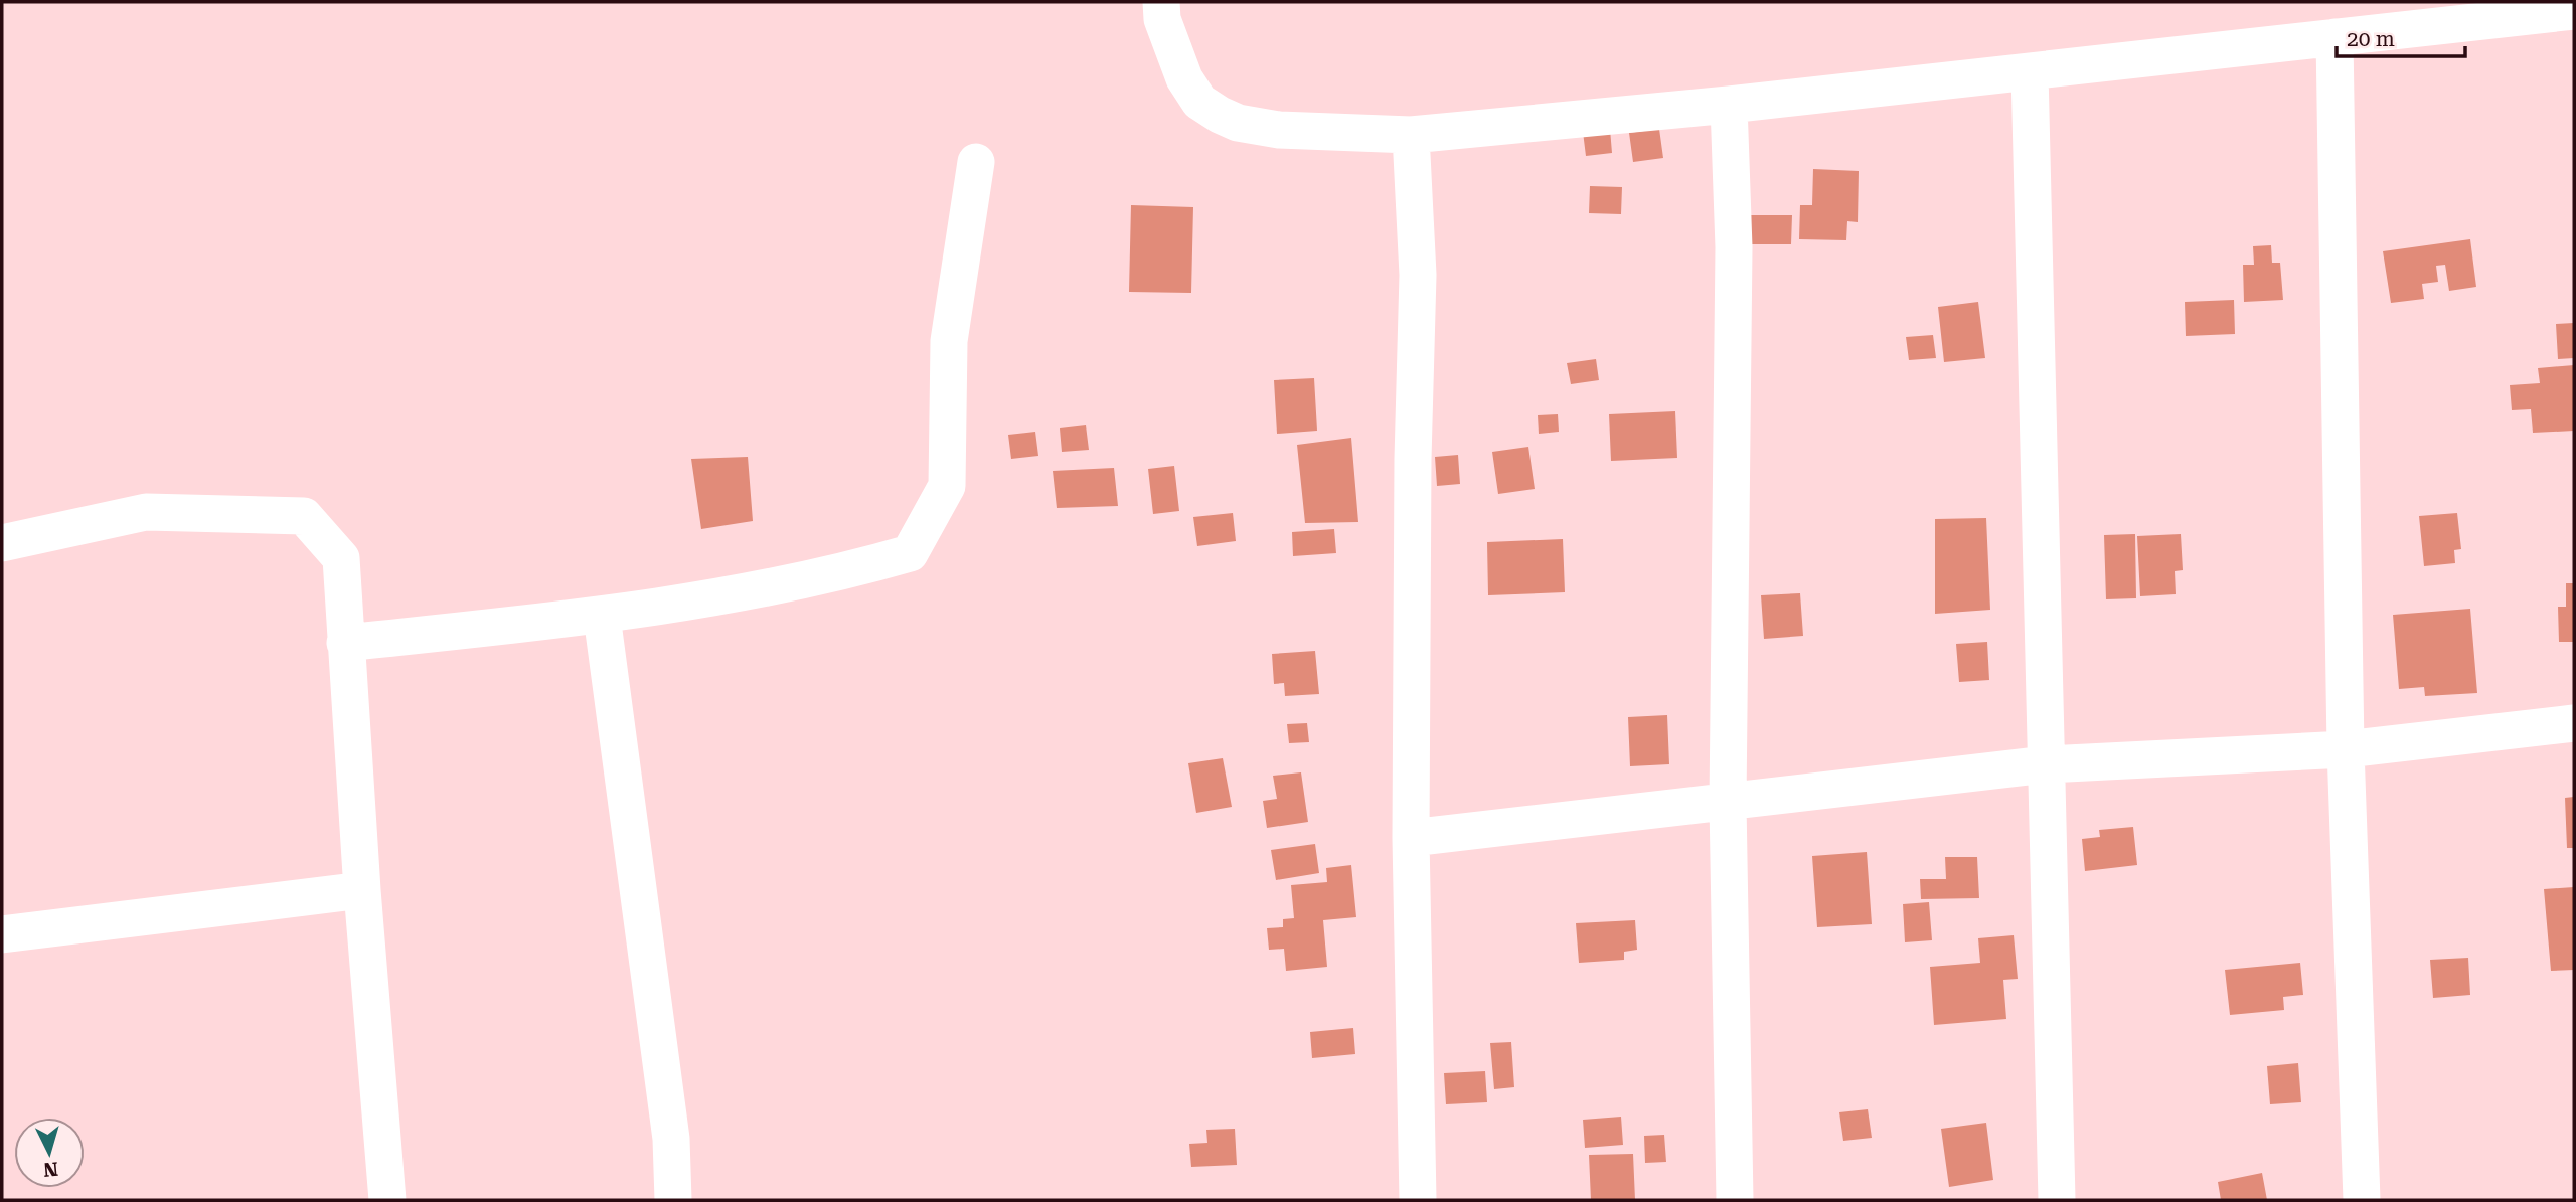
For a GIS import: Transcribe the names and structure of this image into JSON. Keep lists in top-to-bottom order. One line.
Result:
{"scale_bar":"20 m","north":"bottom"}
